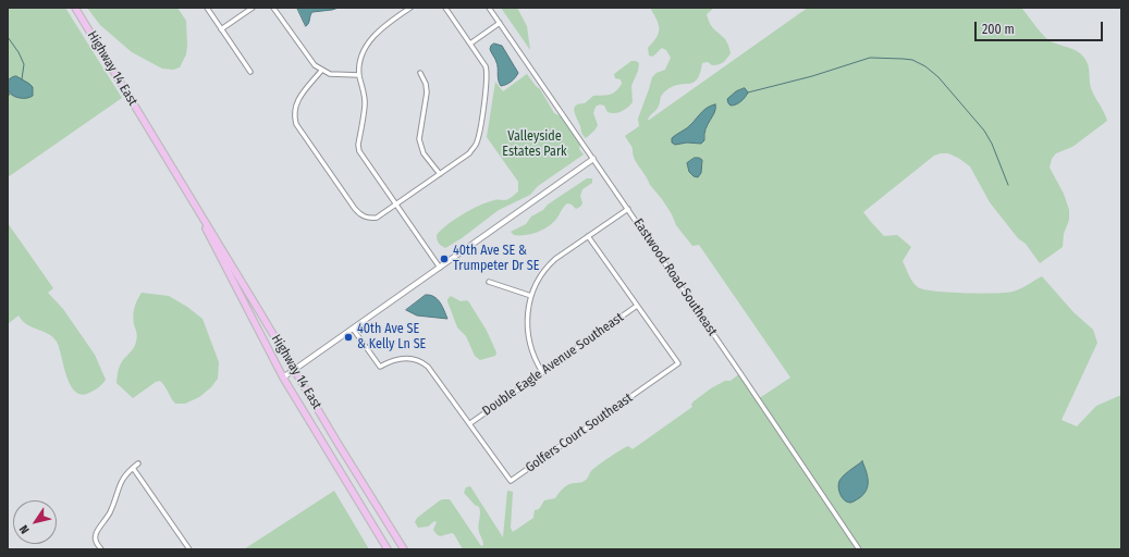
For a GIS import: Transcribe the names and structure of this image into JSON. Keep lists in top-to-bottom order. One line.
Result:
{"streets":{"main road":["Highway 14 East"],"street":["Eastwood Road Southeast","Double Eagle Avenue Southeast","Golfers Court Southeast"]},"crossings":[["Double Eagle Avenue Southeast","Golfers Court Southeast"]],"parks":["Valleyside Estates Park"],"places":["40th Ave SE & Trumpeter Dr SE","40th Ave SE & Kelly Ln SE"],"scale_bar":"200 m","north":"bottom left"}
